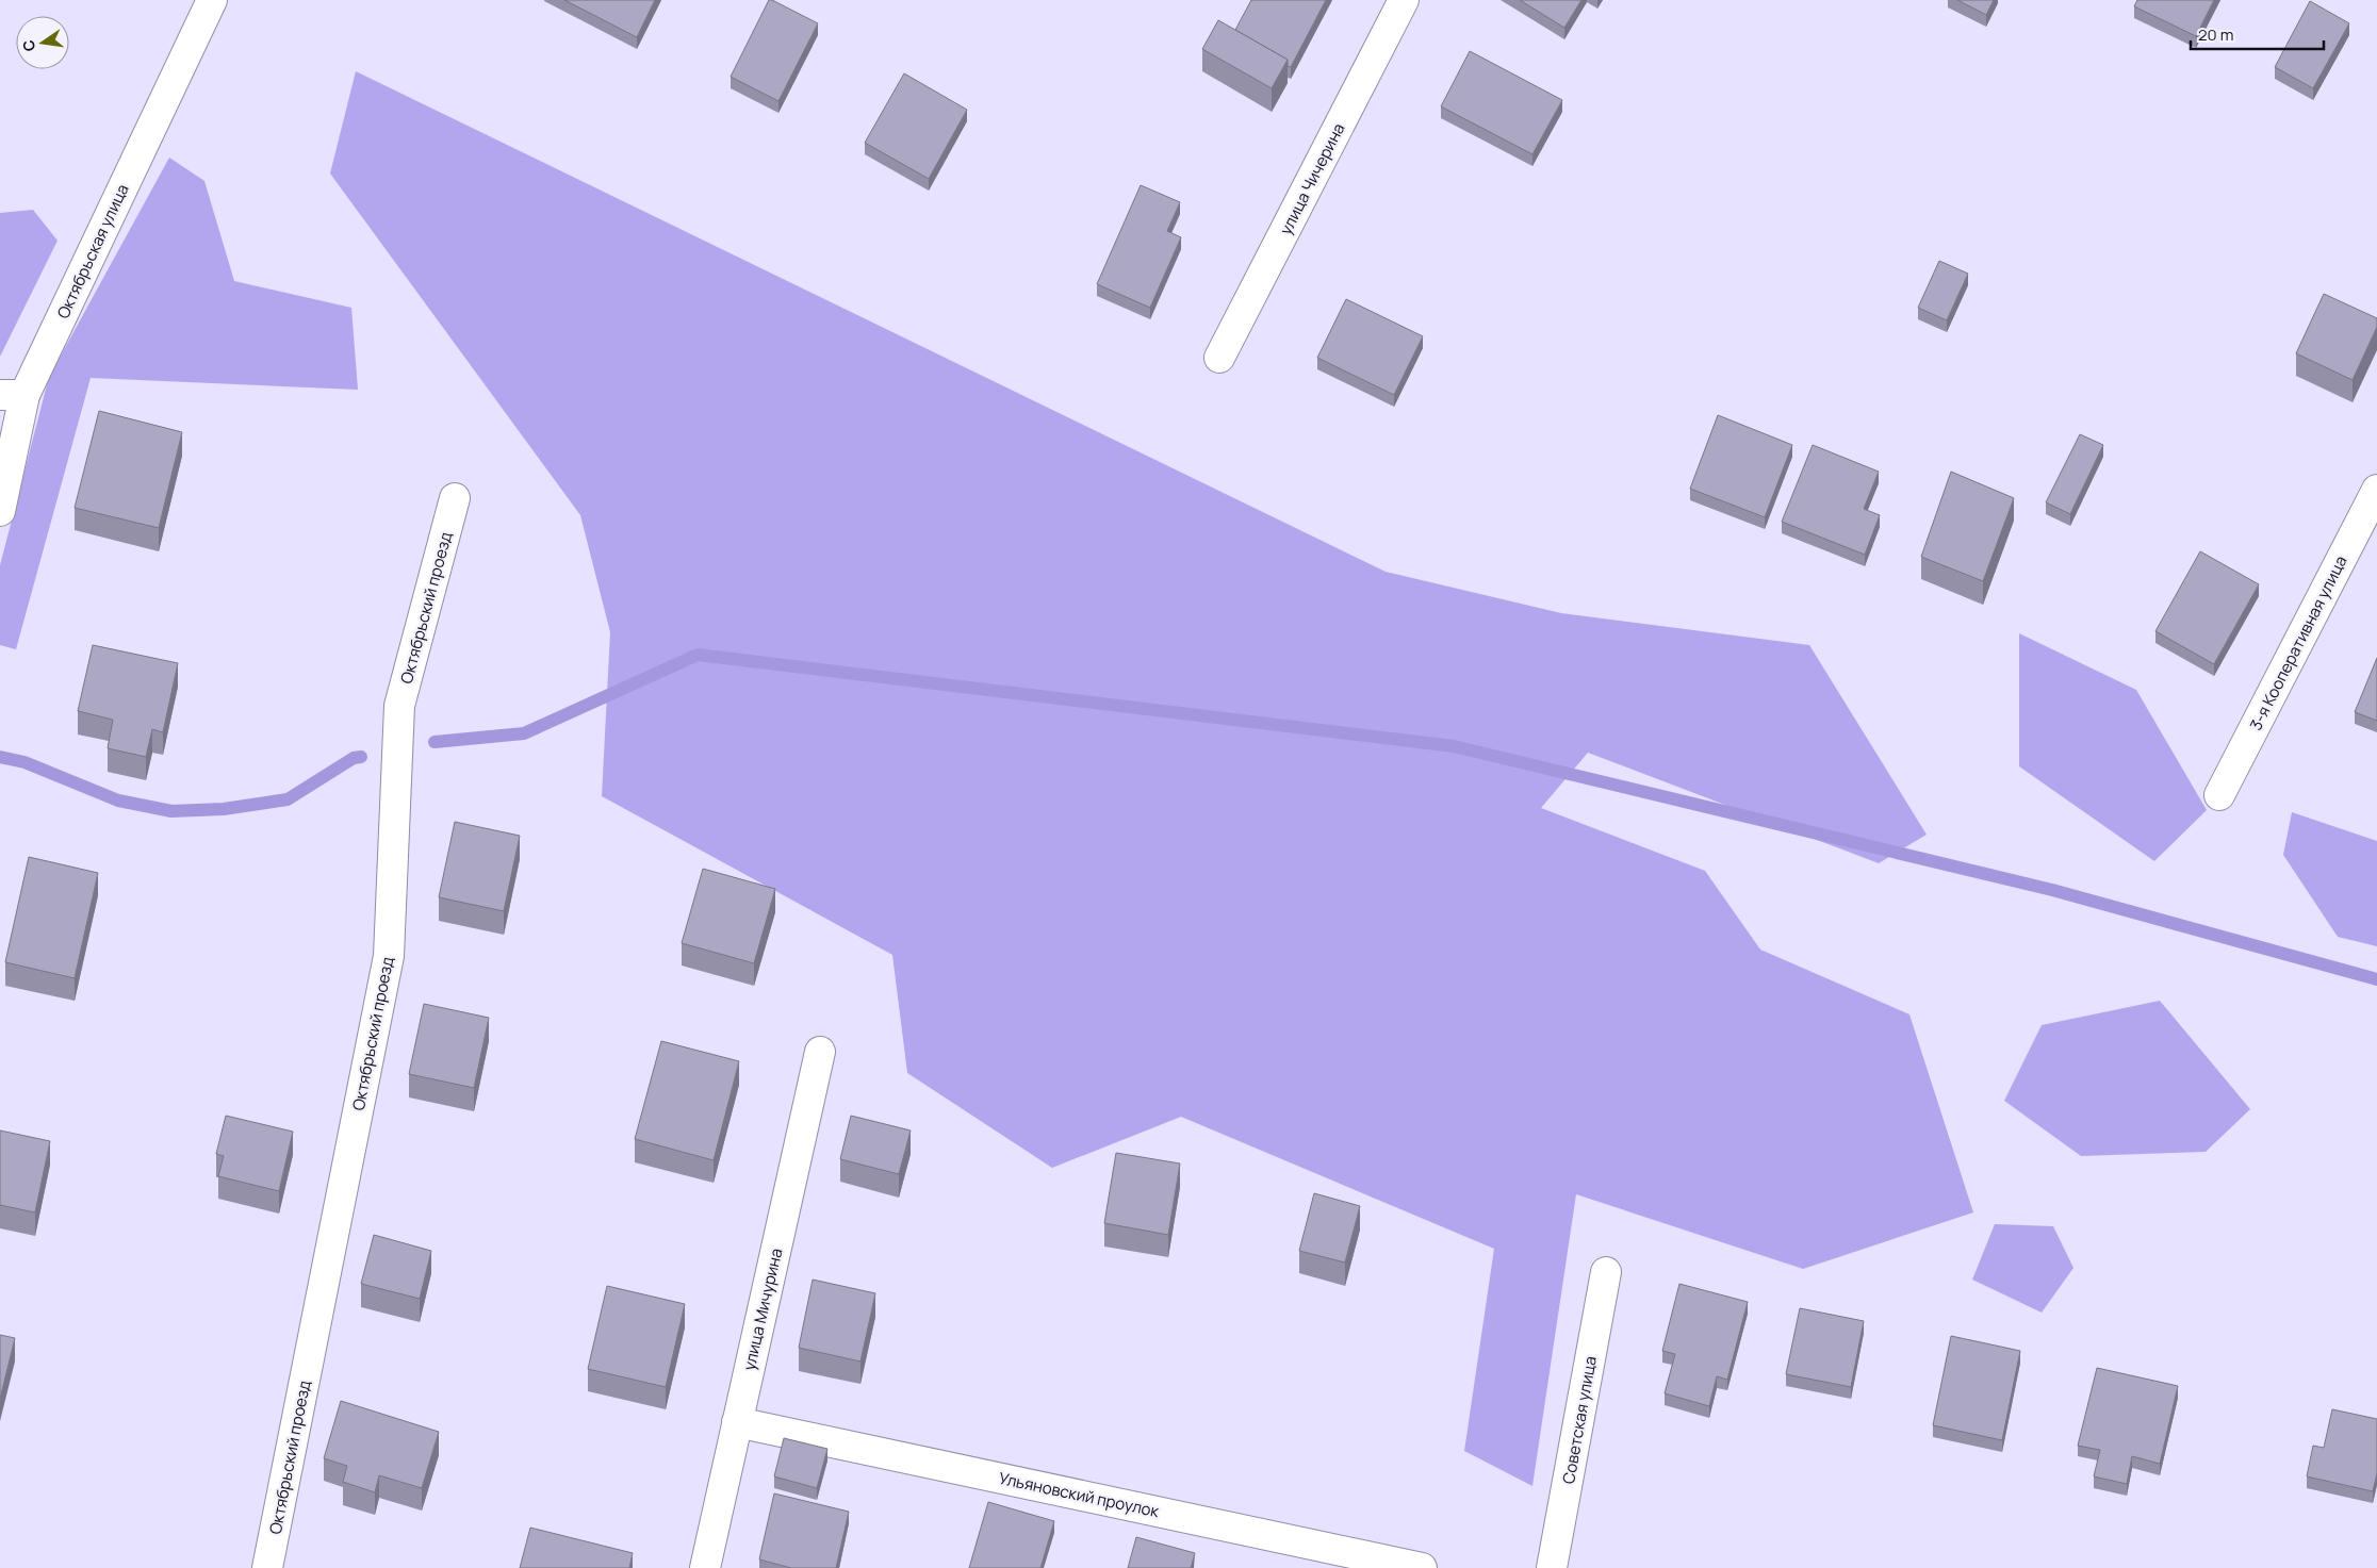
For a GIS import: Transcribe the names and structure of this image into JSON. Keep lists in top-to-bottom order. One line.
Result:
{"streets":{"street":["улица Чичерина","Октябрьская улица","Октябрьский проезд","3-я Кооперативная улица","улица Мичурина","Советская улица","Ульяновский проулок"]},"crossings":[["улица Мичурина","Ульяновский проулок"]],"scale_bar":"20 m","north":"left"}
